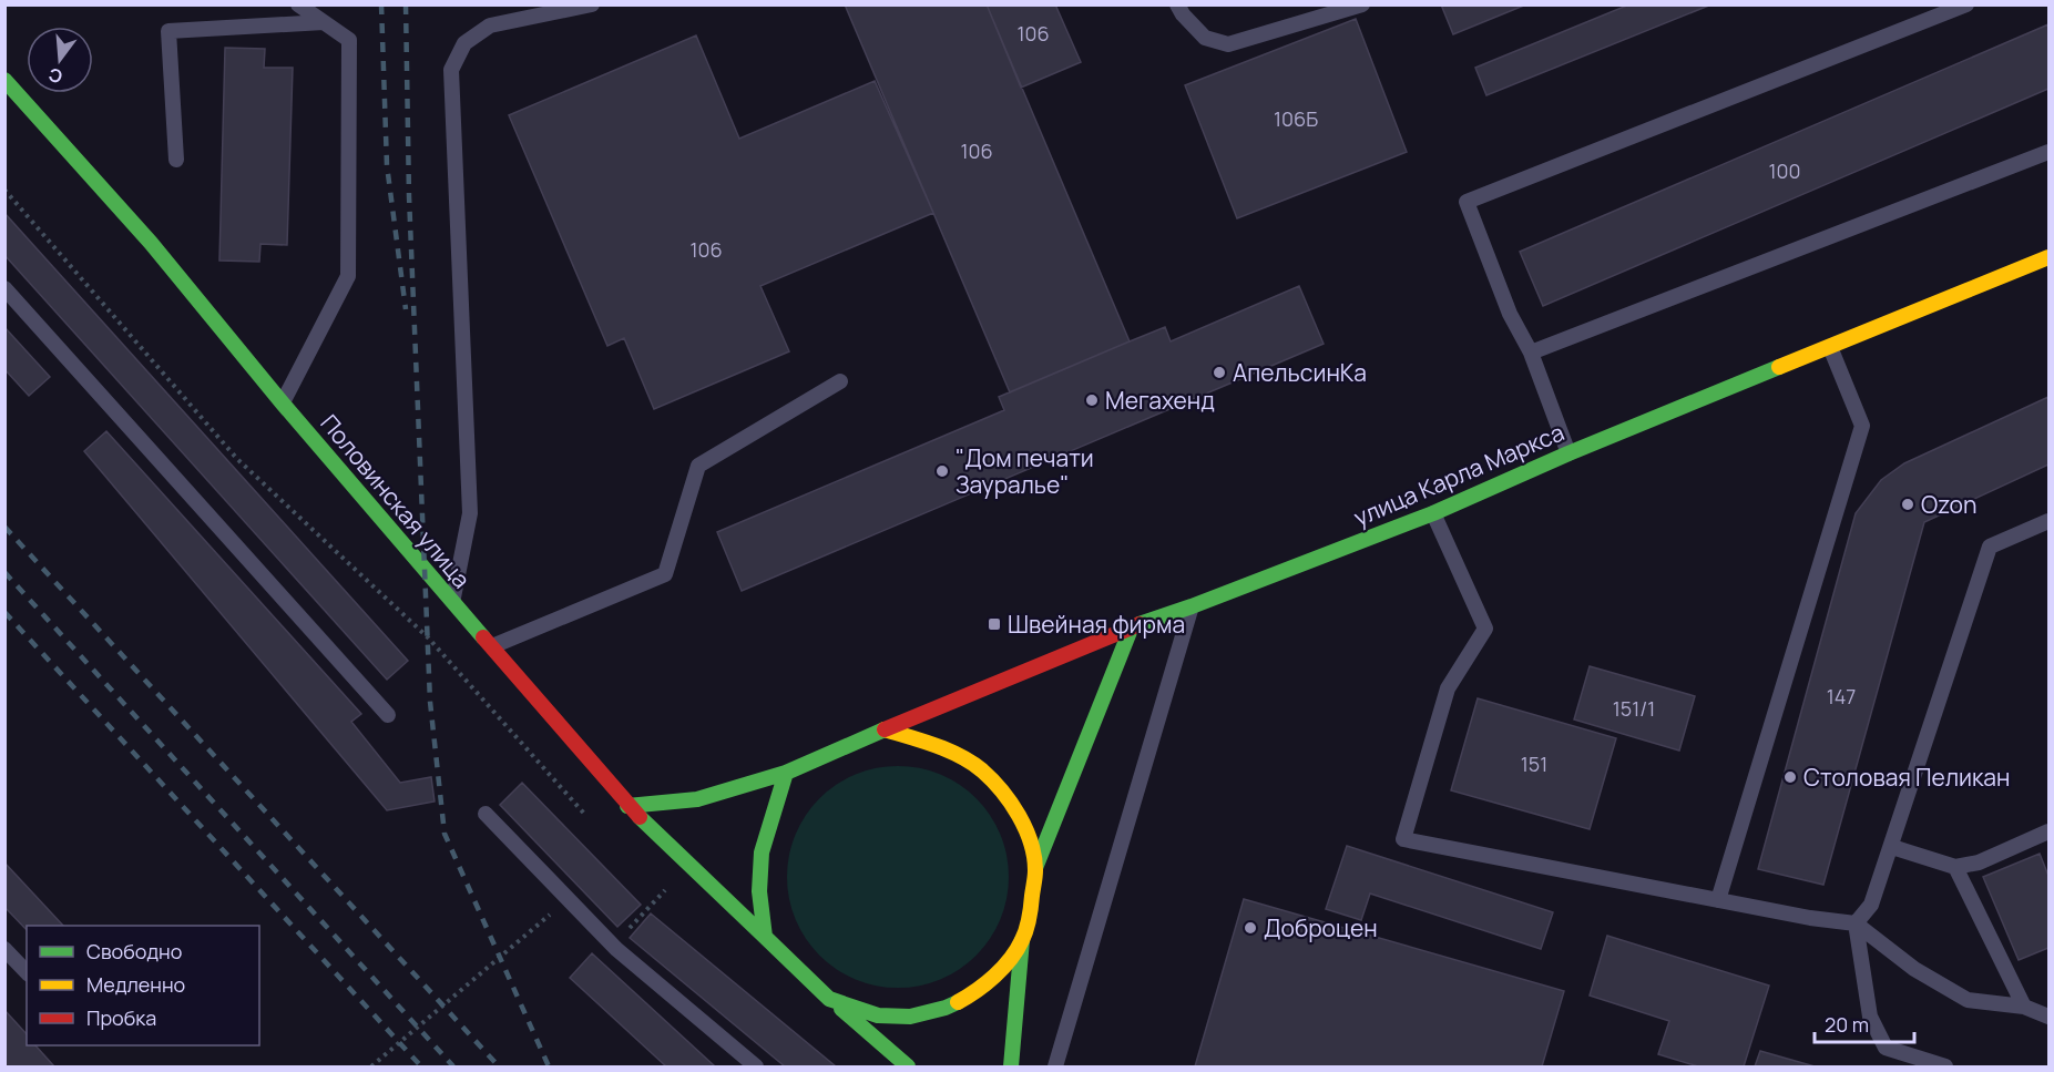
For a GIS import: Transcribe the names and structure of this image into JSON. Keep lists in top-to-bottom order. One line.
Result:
{"streets":{"main road":["улица Карла Маркса","Половинская улица"]},"crossings":[["улица Карла Маркса","Половинская улица"]],"places":{"other":["АпельсинКа","Мегахенд","\"Дом печати Зауралье\"","Ozon","Столовая Пеликан","Доброцен"],"transit":["Швейная фирма"]},"house_numbers":["106","106Б","106","100","106","147","151/1","151"],"legend":["Свободно","Медленно","Пробка"],"scale_bar":"20 m","north":"bottom"}
